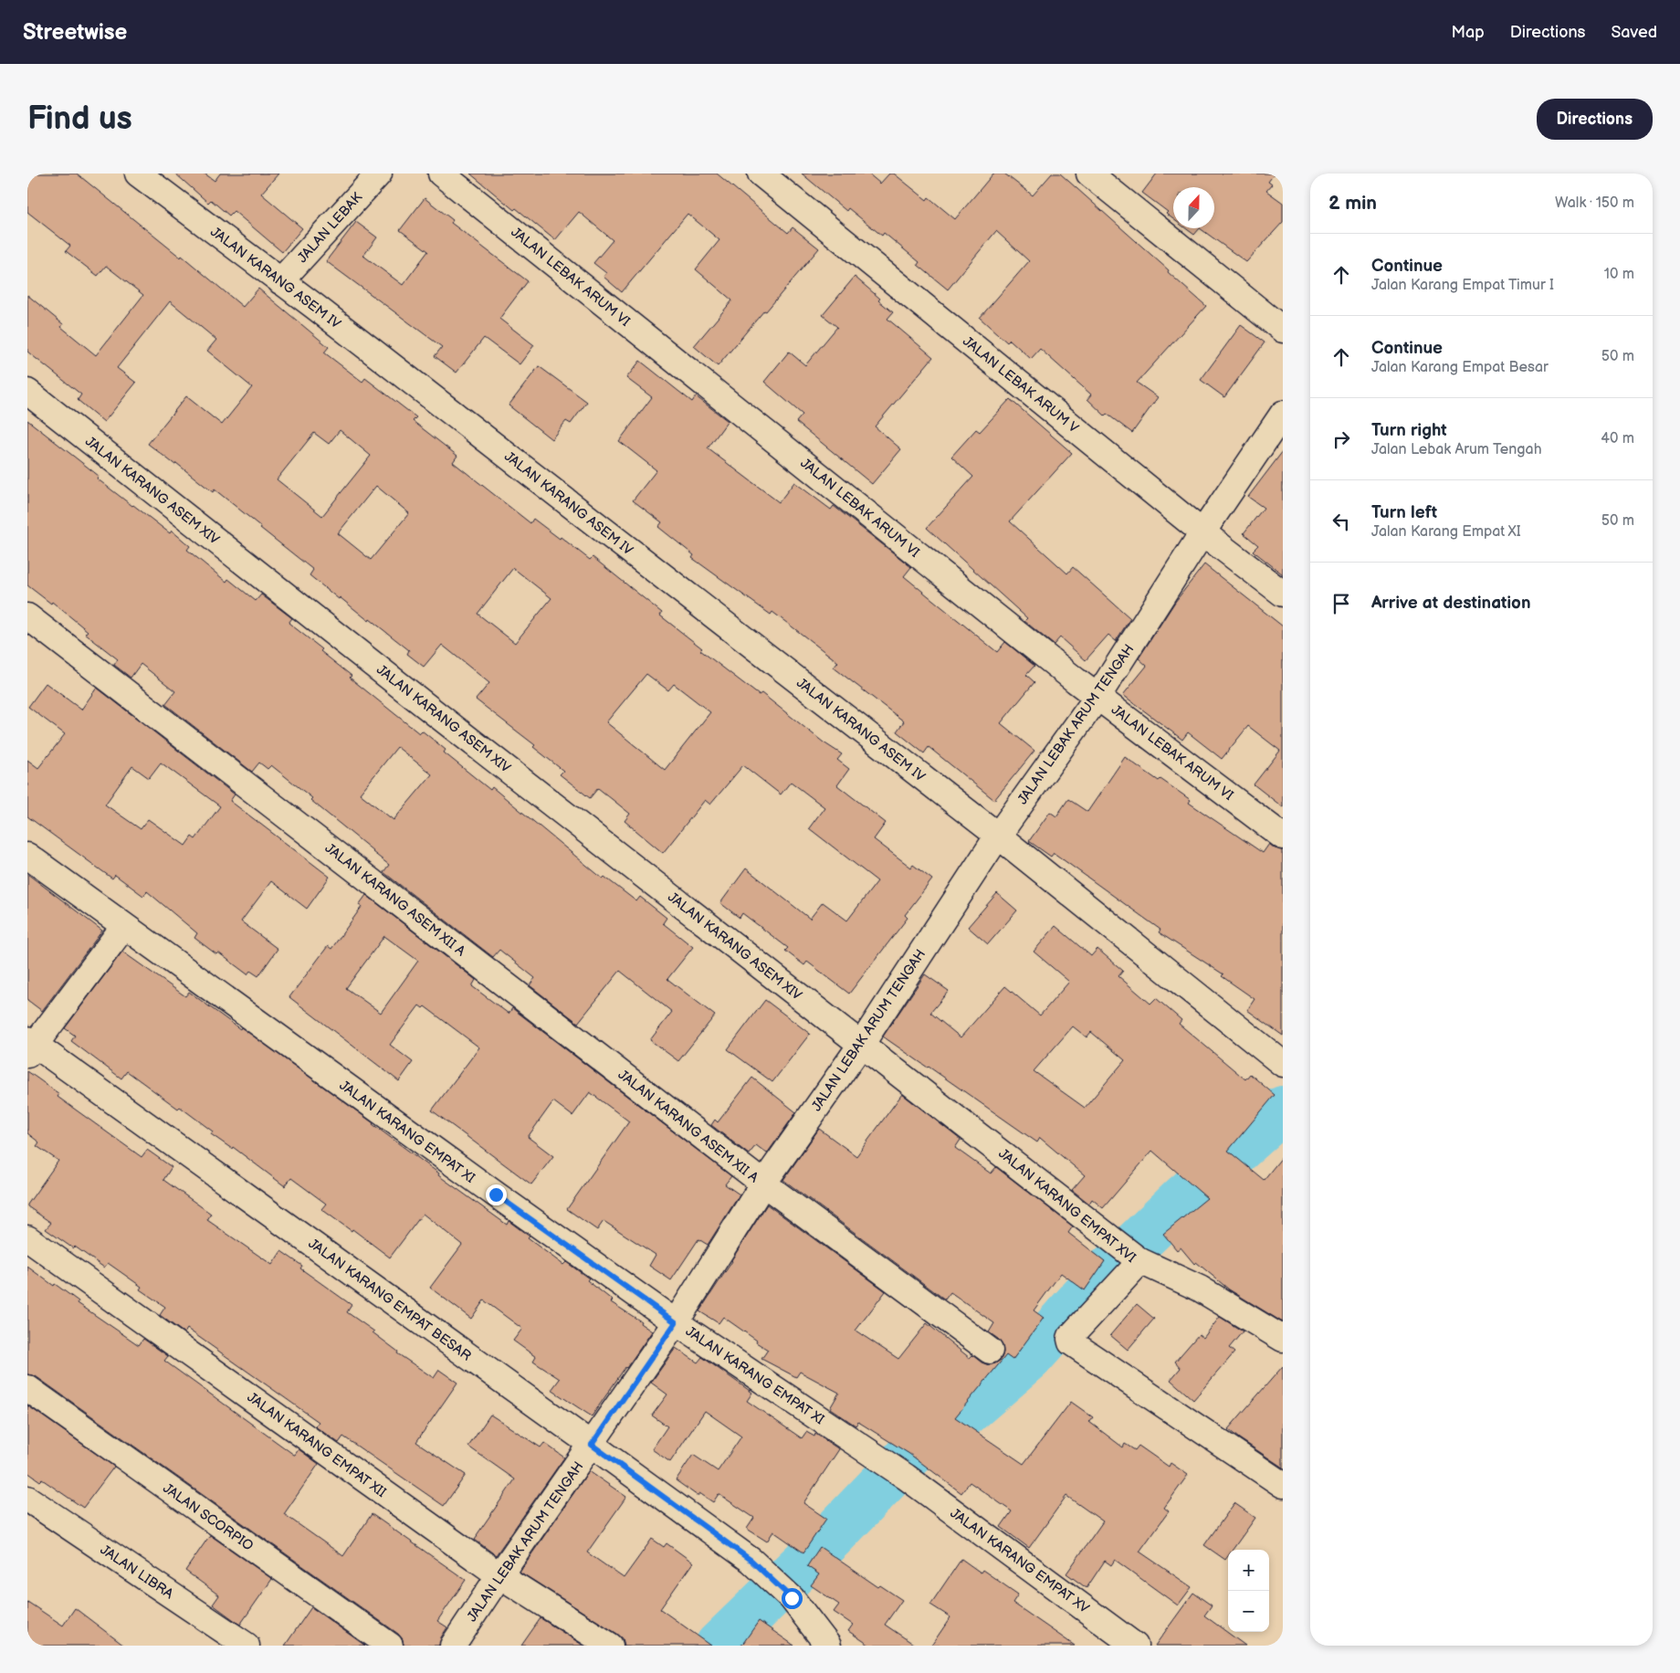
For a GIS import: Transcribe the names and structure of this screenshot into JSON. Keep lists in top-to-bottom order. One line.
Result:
{"streets":{"street":["JALAN LEBAK","JALAN LEBAK ARUM VI","JALAN KARANG ASEM IV","JALAN LEBAK ARUM V","JALAN KARANG ASEM XIV","JALAN LEBAK ARUM TENGAH","JALAN KARANG ASEM XII A","JALAN KARANG EMPAT XI","JALAN KARANG EMPAT XVI","JALAN KARANG EMPAT BESAR","JALAN KARANG EMPAT XII","JALAN SCORPIO","JALAN KARANG EMPAT XV","JALAN LIBRA"]},"crossings":[["JALAN LEBAK","JALAN KARANG ASEM IV"],["JALAN LEBAK ARUM VI","JALAN LEBAK ARUM TENGAH"],["JALAN KARANG ASEM IV","JALAN LEBAK ARUM TENGAH"],["JALAN LEBAK ARUM V","JALAN LEBAK ARUM TENGAH"],["JALAN KARANG ASEM XIV","JALAN LEBAK ARUM TENGAH"],["JALAN KARANG ASEM XIV","JALAN KARANG EMPAT XVI"],["JALAN LEBAK ARUM TENGAH","JALAN KARANG ASEM XII A"],["JALAN LEBAK ARUM TENGAH","JALAN KARANG EMPAT XI"],["JALAN LEBAK ARUM TENGAH","JALAN KARANG EMPAT XVI"],["JALAN LEBAK ARUM TENGAH","JALAN KARANG EMPAT BESAR"],["JALAN LEBAK ARUM TENGAH","JALAN KARANG EMPAT XII"],["JALAN KARANG EMPAT XI","JALAN KARANG EMPAT XV"]],"north":"top","page":{"header":"Streetwise","nav":["Map","Directions","Saved"],"buttons":"Directions","title":"Find us","heading":["2 min","Walk · 150 m"],"list":[["Continue","Jalan Karang Empat Timur I","10 m"],["Continue","Jalan Karang Empat Besar","50 m"],["Turn right","Jalan Lebak Arum Tengah","40 m"],["Turn left","Jalan Karang Empat XI","50 m"],"Arrive at destination"],"map_buttons":["+","−"]}}
